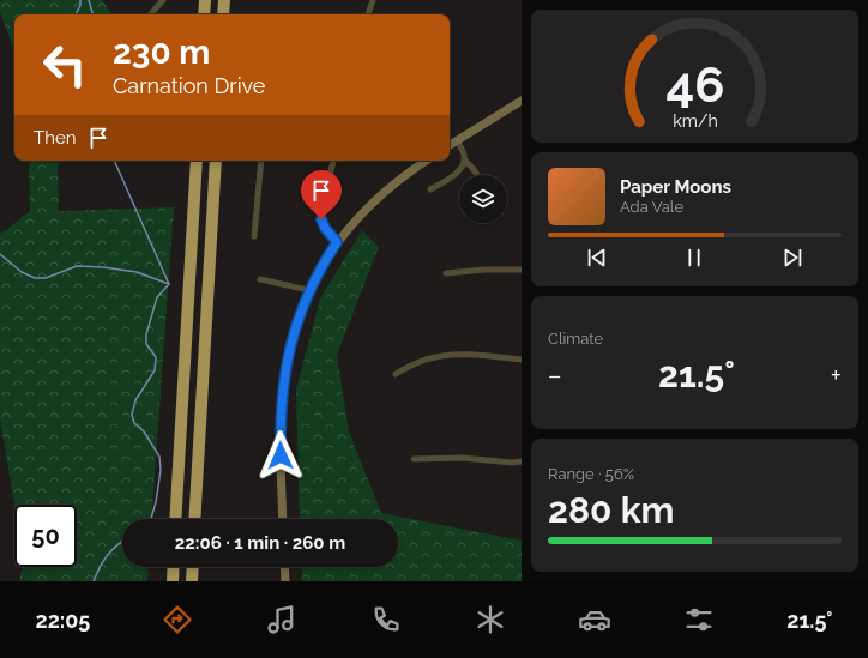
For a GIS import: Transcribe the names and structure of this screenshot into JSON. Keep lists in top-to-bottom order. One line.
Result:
{"page":{"turn":["230 m","Carnation Drive"],"then":"Then","song":["Paper Moons","Ada Vale"],"tile":["Climate",["Range · 56%","280 km"]],"heat":["−","21.5°","+"],"limit":"50","trip":"22:06 · 1 min · 260 m","tabs":["22:05","21.5°"],"gauge":["46","km/h"]}}
